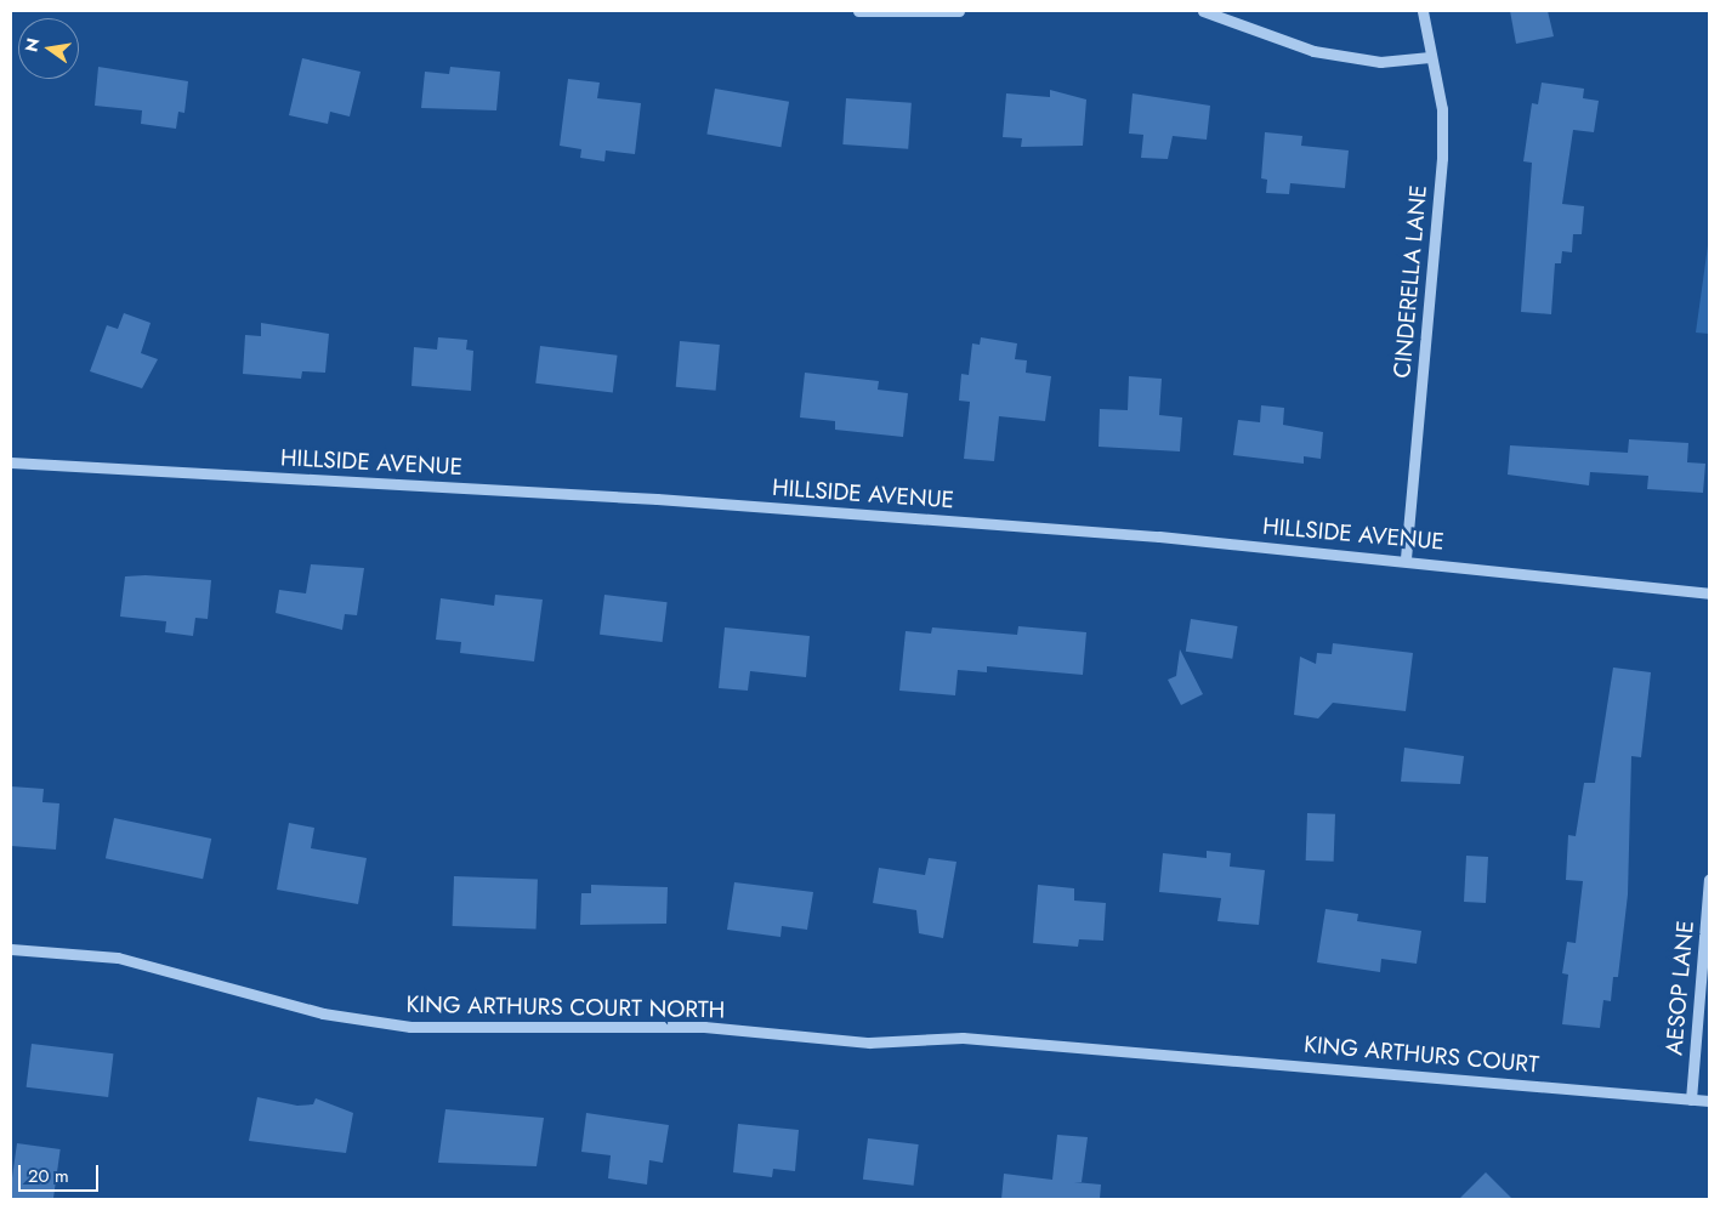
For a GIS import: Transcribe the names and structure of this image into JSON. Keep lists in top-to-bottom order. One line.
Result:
{"streets":{"street":["CINDERELLA LANE","HILLSIDE AVENUE","AESOP LANE","KING ARTHURS COURT NORTH","KING ARTHURS COURT"]},"crossings":[["CINDERELLA LANE","HILLSIDE AVENUE"],["AESOP LANE","KING ARTHURS COURT"],["KING ARTHURS COURT NORTH","KING ARTHURS COURT"]],"scale_bar":"20 m","north":"left"}
